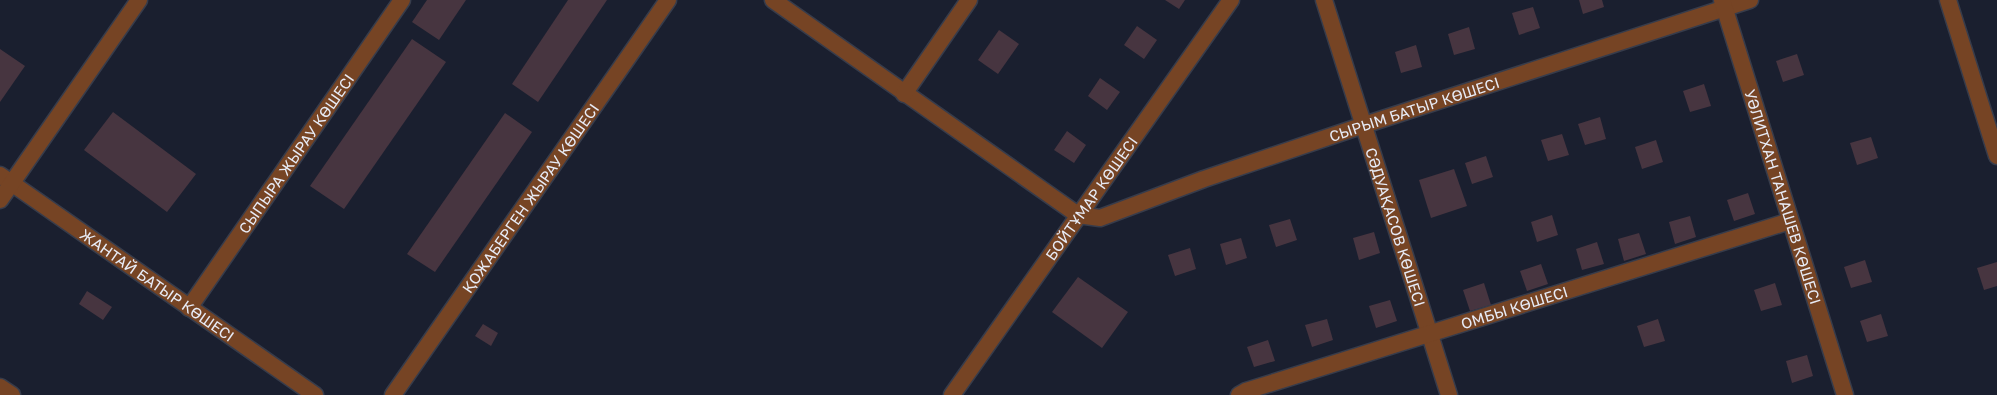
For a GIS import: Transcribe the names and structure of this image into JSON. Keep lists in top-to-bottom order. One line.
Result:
{"streets":{"street":["СЫРЫМ БАТЫР КӨШЕСІ","СЫПЫРА ЖЫРАУ КӨШЕСІ","БОЙТҰМАР КӨШЕСІ","ҚОЖАБЕРГЕН ЖЫРАУ КӨШЕСІ","УӘЛИТХАН ТАНАШЕВ КӨШЕСІ","СӘДУАҚАСОВ КӨШЕСІ","ЖАНТАЙ БАТЫР КӨШЕСІ","ОМБЫ КӨШЕСІ"]},"crossings":[["СЫРЫМ БАТЫР КӨШЕСІ","БОЙТҰМАР КӨШЕСІ"],["СЫРЫМ БАТЫР КӨШЕСІ","УӘЛИТХАН ТАНАШЕВ КӨШЕСІ"],["СЫРЫМ БАТЫР КӨШЕСІ","СӘДУАҚАСОВ КӨШЕСІ"],["СЫПЫРА ЖЫРАУ КӨШЕСІ","ЖАНТАЙ БАТЫР КӨШЕСІ"],["УӘЛИТХАН ТАНАШЕВ КӨШЕСІ","ОМБЫ КӨШЕСІ"],["СӘДУАҚАСОВ КӨШЕСІ","ОМБЫ КӨШЕСІ"]]}
